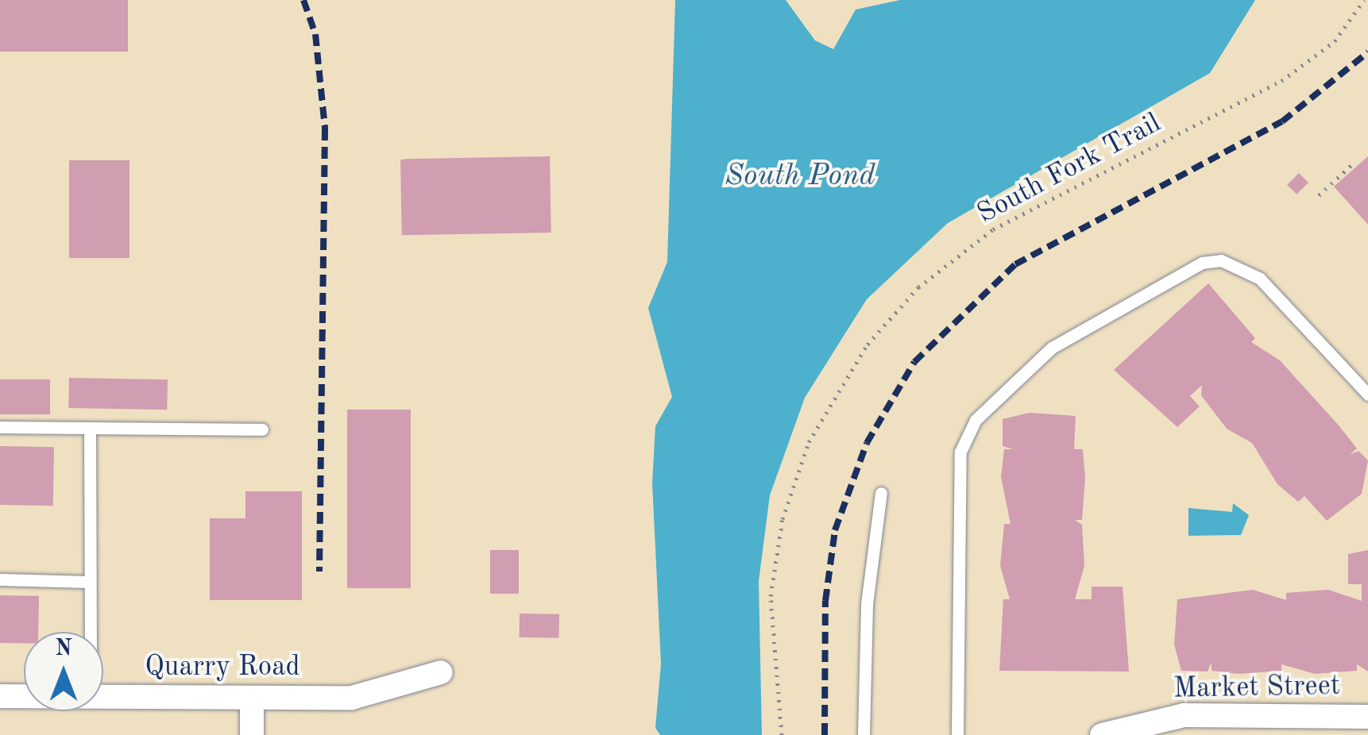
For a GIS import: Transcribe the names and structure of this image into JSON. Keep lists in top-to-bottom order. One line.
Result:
{"streets":{"street":["Quarry Road","Market Street"],"path":["South Fork Trail"]},"water":["South Pond"],"north":"top"}
